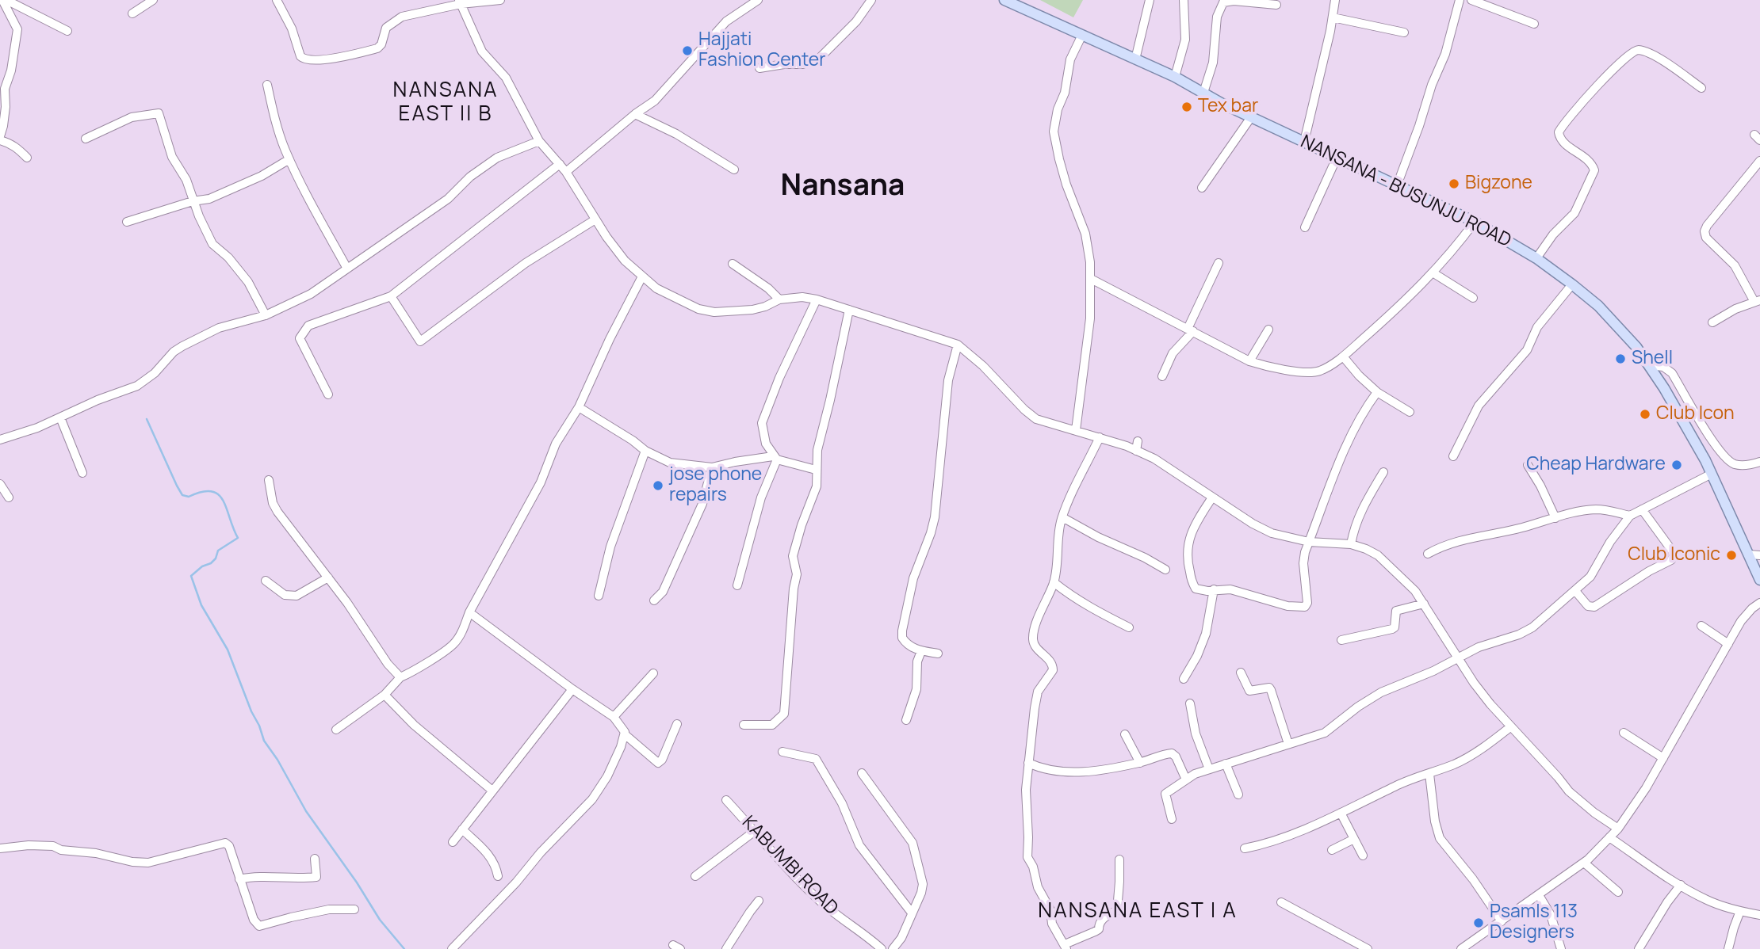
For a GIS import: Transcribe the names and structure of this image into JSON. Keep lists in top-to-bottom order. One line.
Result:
{"streets":{"main road":["NANSANA - BUSUNJU ROAD"],"street":["KABUMBI ROAD"]},"districts":["NANSANA EAST II B","Nansana","NANSANA EAST I A"],"places":["Hajjati Fashion Center","Tex bar","Bigzone","Shell","Club Icon","Cheap Hardware","jose phone repairs","Club Iconic","Psamls 113 Designers"]}
